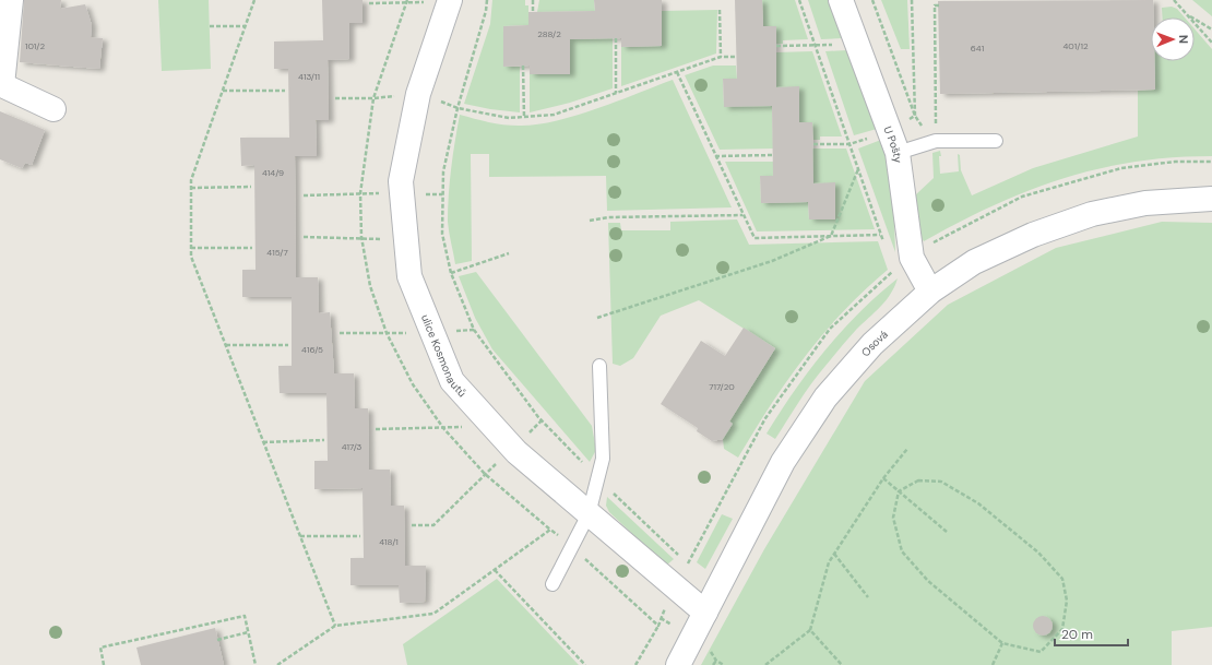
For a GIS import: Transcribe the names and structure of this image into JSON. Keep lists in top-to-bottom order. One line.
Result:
{"streets":{"street":["U Pošty","Osová","ulice Kosmonautů"]},"crossings":[["U Pošty","Osová"],["Osová","ulice Kosmonautů"]],"house_numbers":["288/2","101/2","401/12","641","413/11","414/9","415/7","416/5","717/20","417/3","418/1"],"scale_bar":"20 m","north":"right"}
